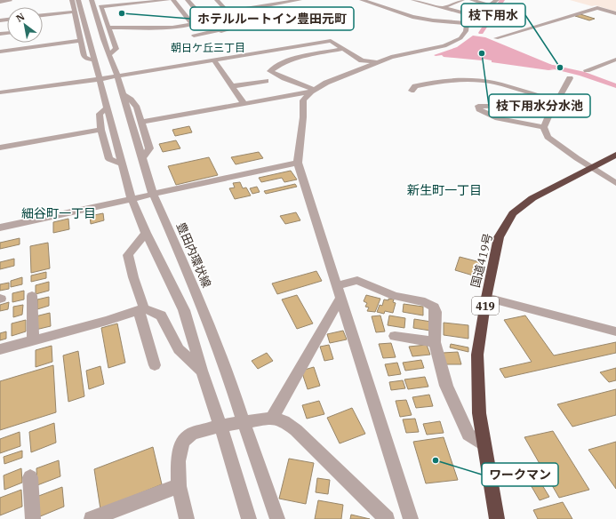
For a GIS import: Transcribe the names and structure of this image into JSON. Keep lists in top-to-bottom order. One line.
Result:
{"streets":{"highway":["国道419号","419"],"street":["豊田内環状線"]},"districts":["朝日ケ丘三丁目","新生町一丁目","細谷町一丁目"],"places":["ホテルルートイン豊田元町","枝下用水分水池","枝下用水","ワークマン"],"north":"top left"}
